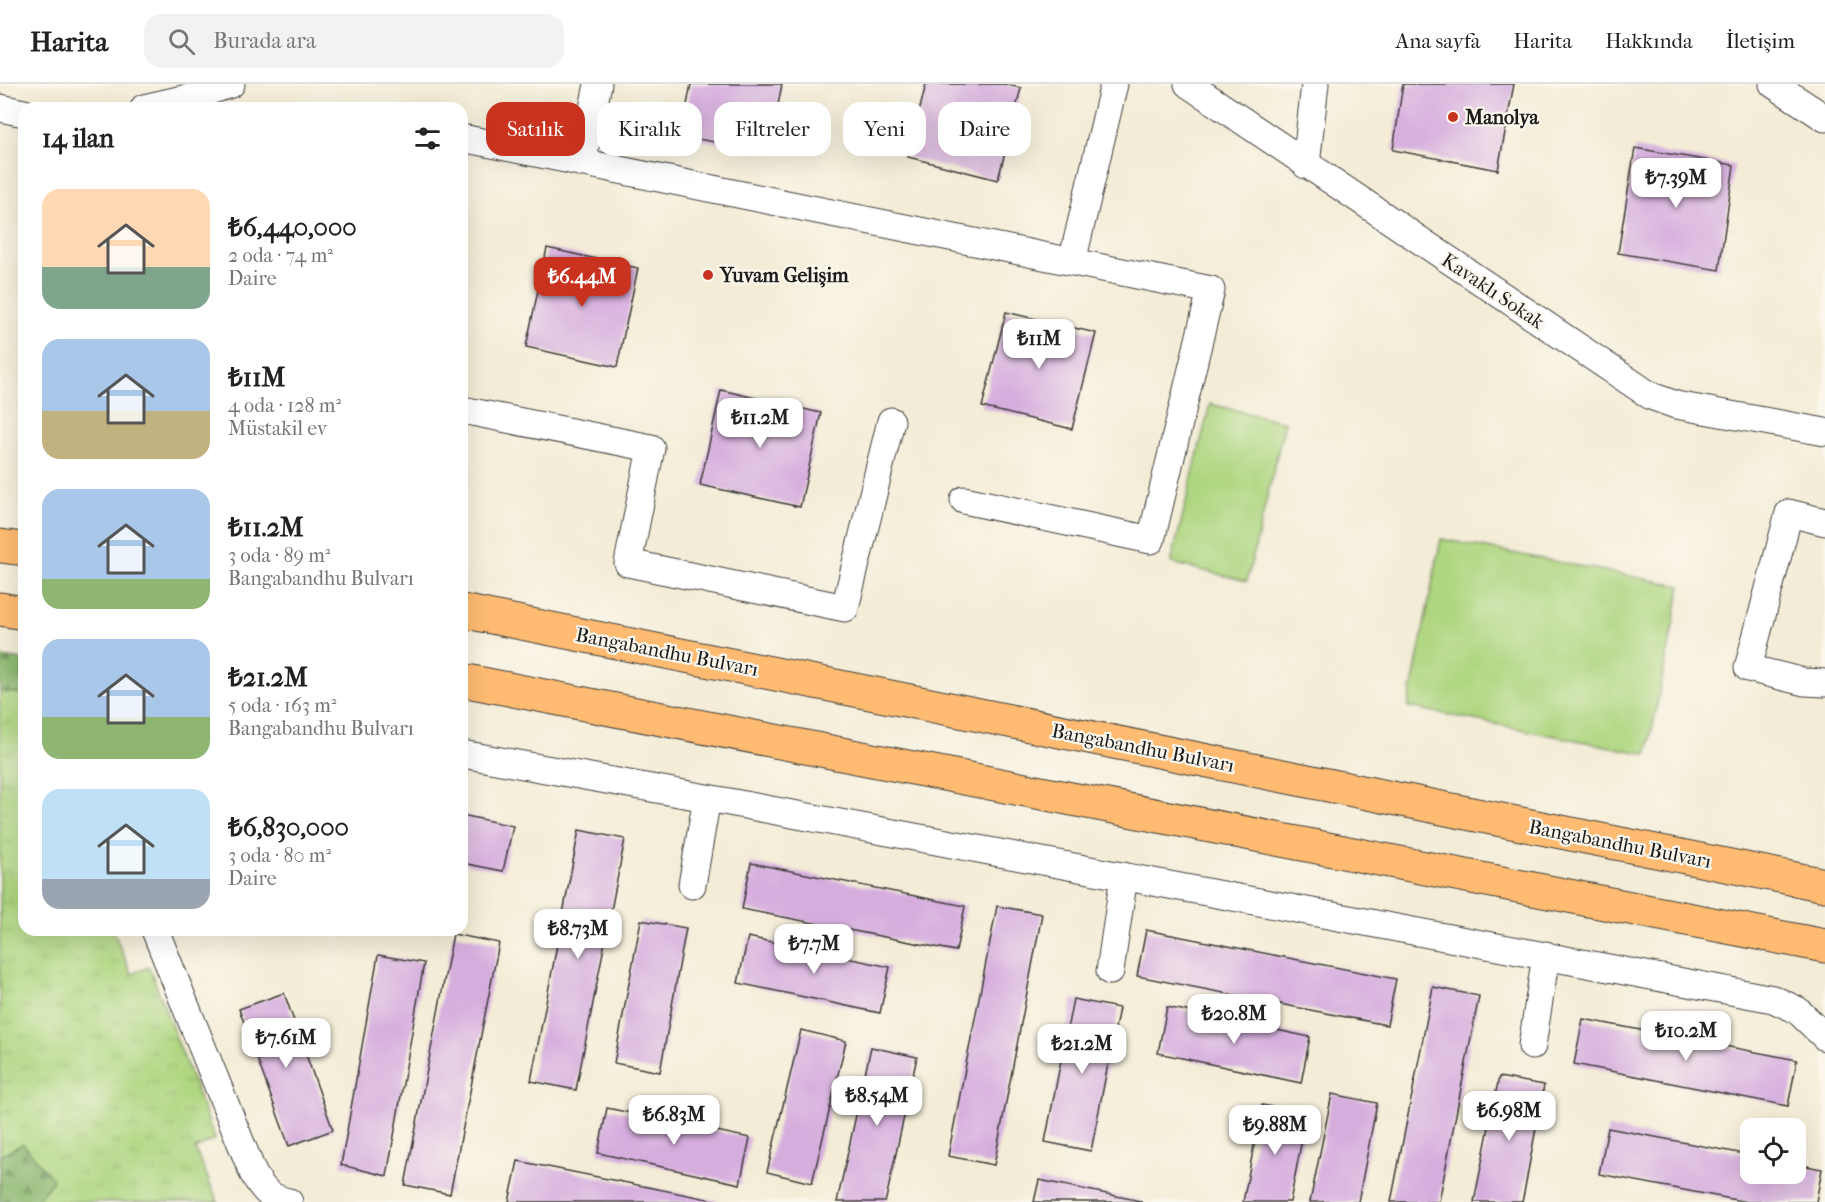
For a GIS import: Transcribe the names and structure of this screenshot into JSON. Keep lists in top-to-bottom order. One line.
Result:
{"streets":{"main road":["Bangabandhu Bulvarı"],"street":["Kavaklı Sokak"]},"places":["Manolya","Yuvam Gelişim"],"page":{"header":"Harita","search":"Burada ara","nav":["Ana sayfa","Harita","Hakkında","İletişim"],"chip":["Satılık","Kiralık","Filtreler","Yeni","Daire"],"heading":"14 ilan","price":["₺7.39M","₺6.44M","₺11M","₺11.2M","₺8.73M","₺7.7M","₺20.8M","₺10.2M","₺7.61M","₺21.2M","₺8.54M","₺6.98M","₺6.83M","₺9.88M"],"list":[{"name":"₺6,440,000","note":"2 oda · 74 m² · Daire"},{"name":"₺11M","note":"4 oda · 128 m² · Müstakil ev"},{"name":"₺11.2M","note":"3 oda · 89 m² · Bangabandhu Bulvarı"},{"name":"₺21.2M","note":"5 oda · 163 m² · Bangabandhu Bulvarı"},{"name":"₺6,830,000","note":"3 oda · 80 m² · Daire"}]}}
